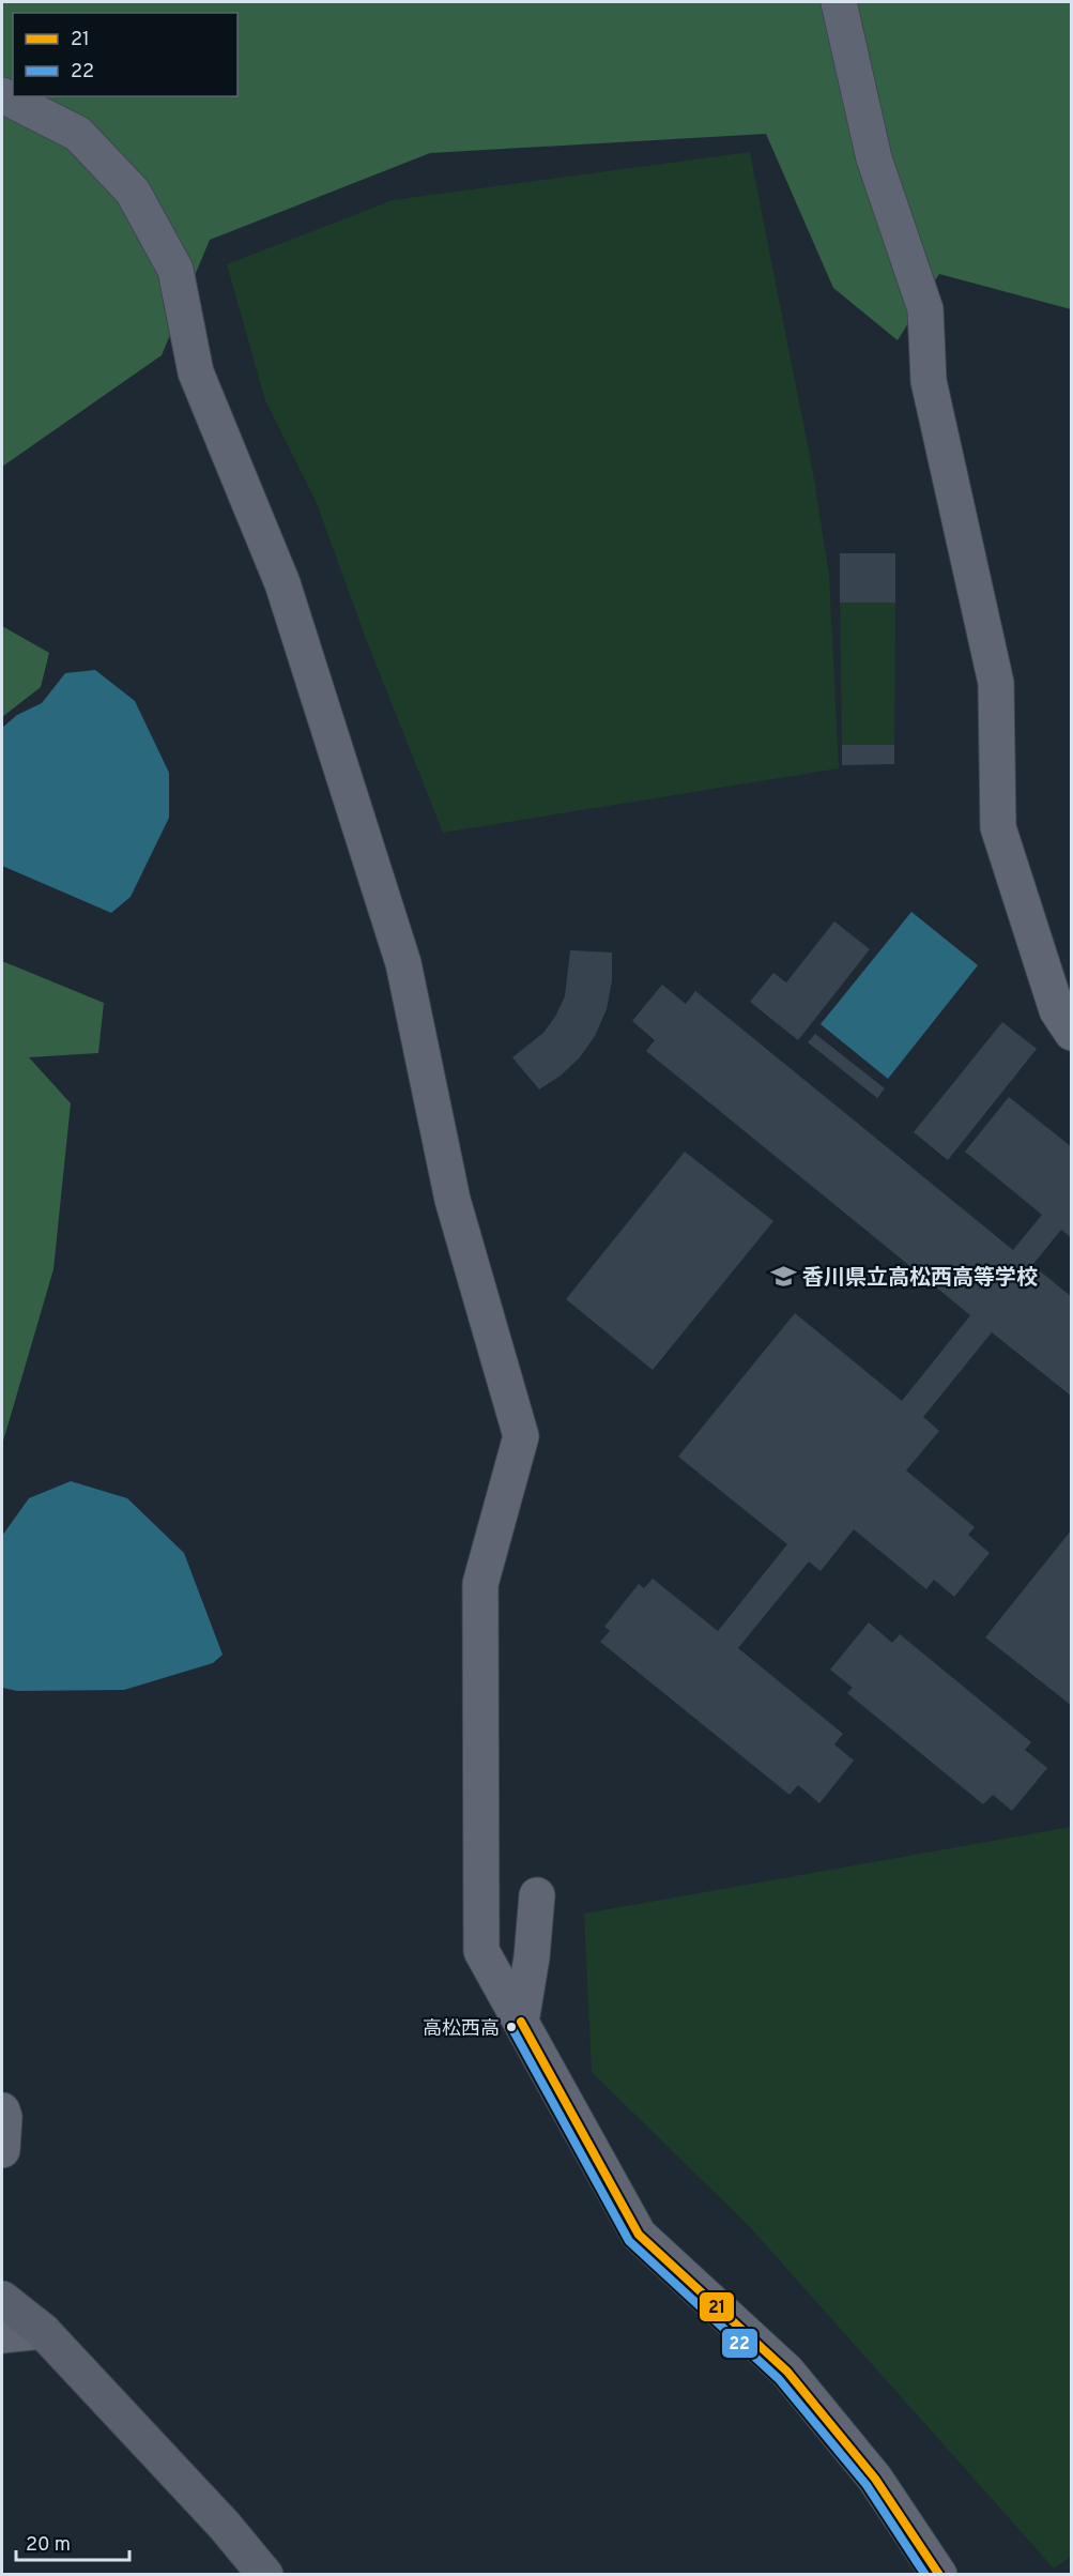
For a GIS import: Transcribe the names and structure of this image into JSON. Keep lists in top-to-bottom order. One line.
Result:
{"places":{"school or university":["香川県立高松西高等学校"],"other":["高松西高"]},"lines":["transit line 21","transit line 22"],"legend":["21","22"],"scale_bar":"20 m"}
